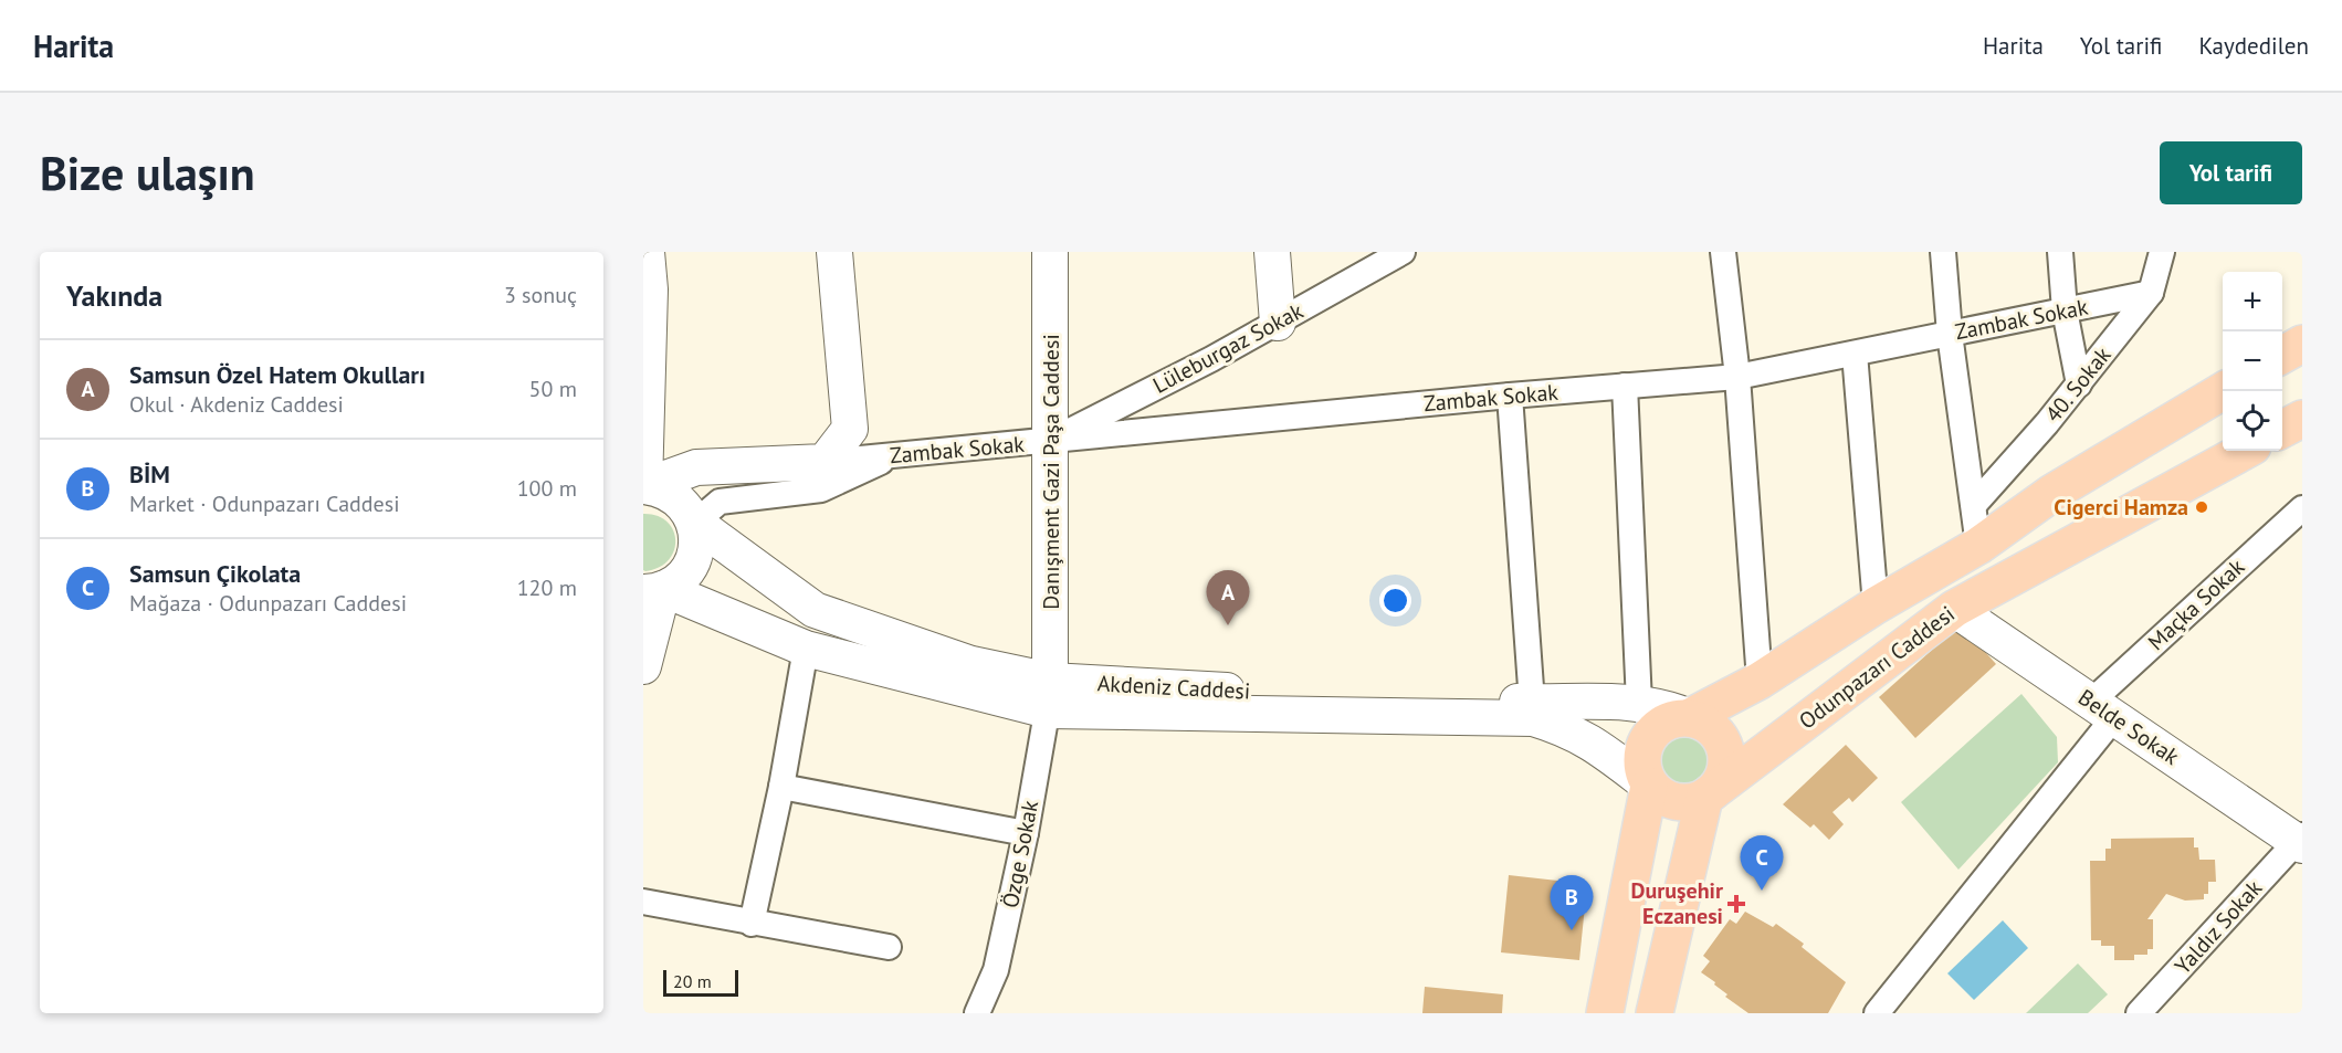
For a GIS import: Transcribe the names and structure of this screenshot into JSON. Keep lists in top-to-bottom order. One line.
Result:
{"streets":{"main road":["Danışment Gazi Paşa Caddesi","Odunpazarı Caddesi","Akdeniz Caddesi","Belde Sokak"],"street":["Zambak Sokak","Lüleburgaz Sokak","40. Sokak","Maçka Sokak","Özge Sokak","Yaldız Sokak"]},"crossings":[["Zambak Sokak","Lüleburgaz Sokak"],["Zambak Sokak","40. Sokak"],["Zambak Sokak","Danışment Gazi Paşa Caddesi"],["Lüleburgaz Sokak","Danışment Gazi Paşa Caddesi"],["Danışment Gazi Paşa Caddesi","Akdeniz Caddesi"],["Danışment Gazi Paşa Caddesi","Özge Sokak"],["Maçka Sokak","Belde Sokak"],["Odunpazarı Caddesi","Akdeniz Caddesi"],["Odunpazarı Caddesi","Belde Sokak"],["Akdeniz Caddesi","Özge Sokak"],["Belde Sokak","Yaldız Sokak"]],"places":{"other":["Cigerci Hamza"],"health":["Duruşehir Eczanesi"]},"scale_bar":"20 m","page":{"header":"Harita","nav":["Harita","Yol tarifi","Kaydedilen"],"buttons":"Yol tarifi","title":"Bize ulaşın","heading":["Yakında","3 sonuç"],"map_buttons":["+","−"],"list":[{"mark":"A","name":"Samsun Özel Hatem Okulları","note":"Okul · Akdeniz Caddesi","value":"50 m"},{"mark":"B","name":"BİM","note":"Market · Odunpazarı Caddesi","value":"100 m"},{"mark":"C","name":"Samsun Çikolata","note":"Mağaza · Odunpazarı Caddesi","value":"120 m"}],"pins":["A","C","B"],"scale":"20 m"}}
